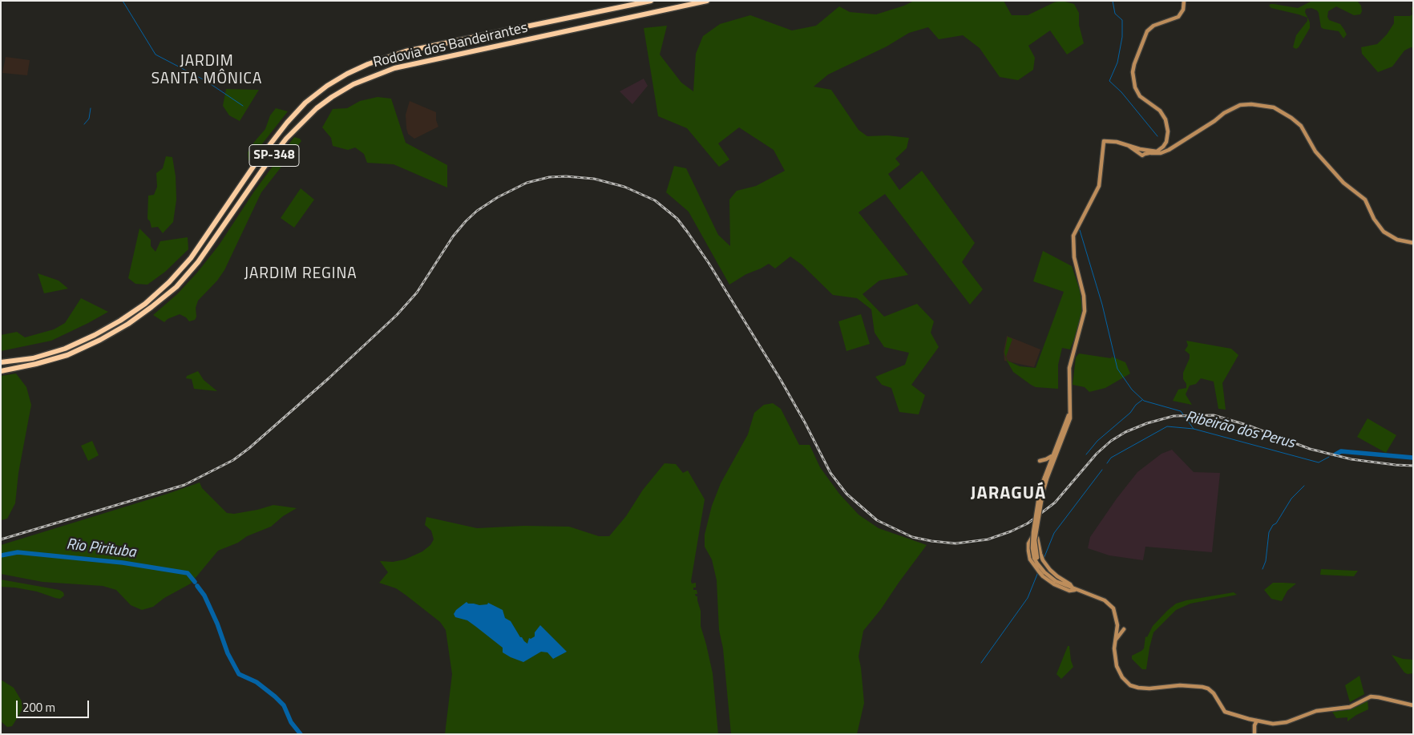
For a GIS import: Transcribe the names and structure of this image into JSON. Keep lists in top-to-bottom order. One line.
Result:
{"streets":{"highway":["Rodovia dos Bandeirantes","SP-348"]},"districts":["JARDIM SANTA MÔNICA","JARDIM REGINA","JARAGUÁ"],"water":["Ribeirão dos Perus","Rio Pirituba"],"scale_bar":"200 m"}
